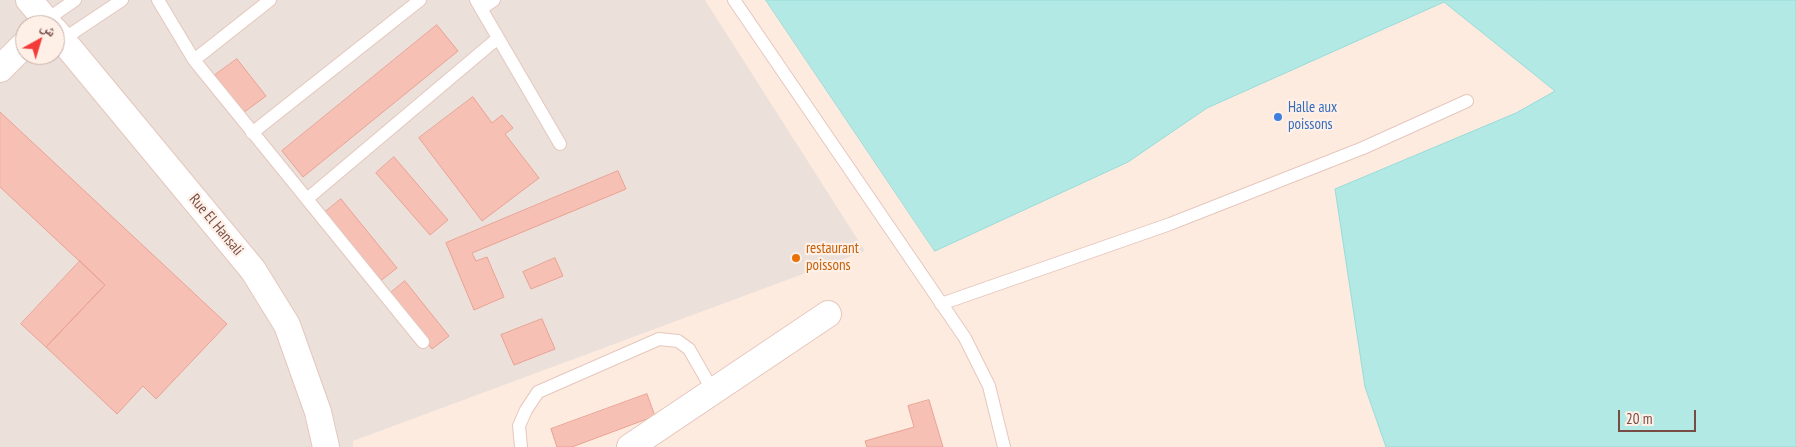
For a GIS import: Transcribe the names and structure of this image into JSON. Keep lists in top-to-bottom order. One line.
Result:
{"streets":{"street":["Rue El Hansali"]},"places":["Halle aux poissons","restaurant poissons"],"scale_bar":"20 m","north":"top right"}
